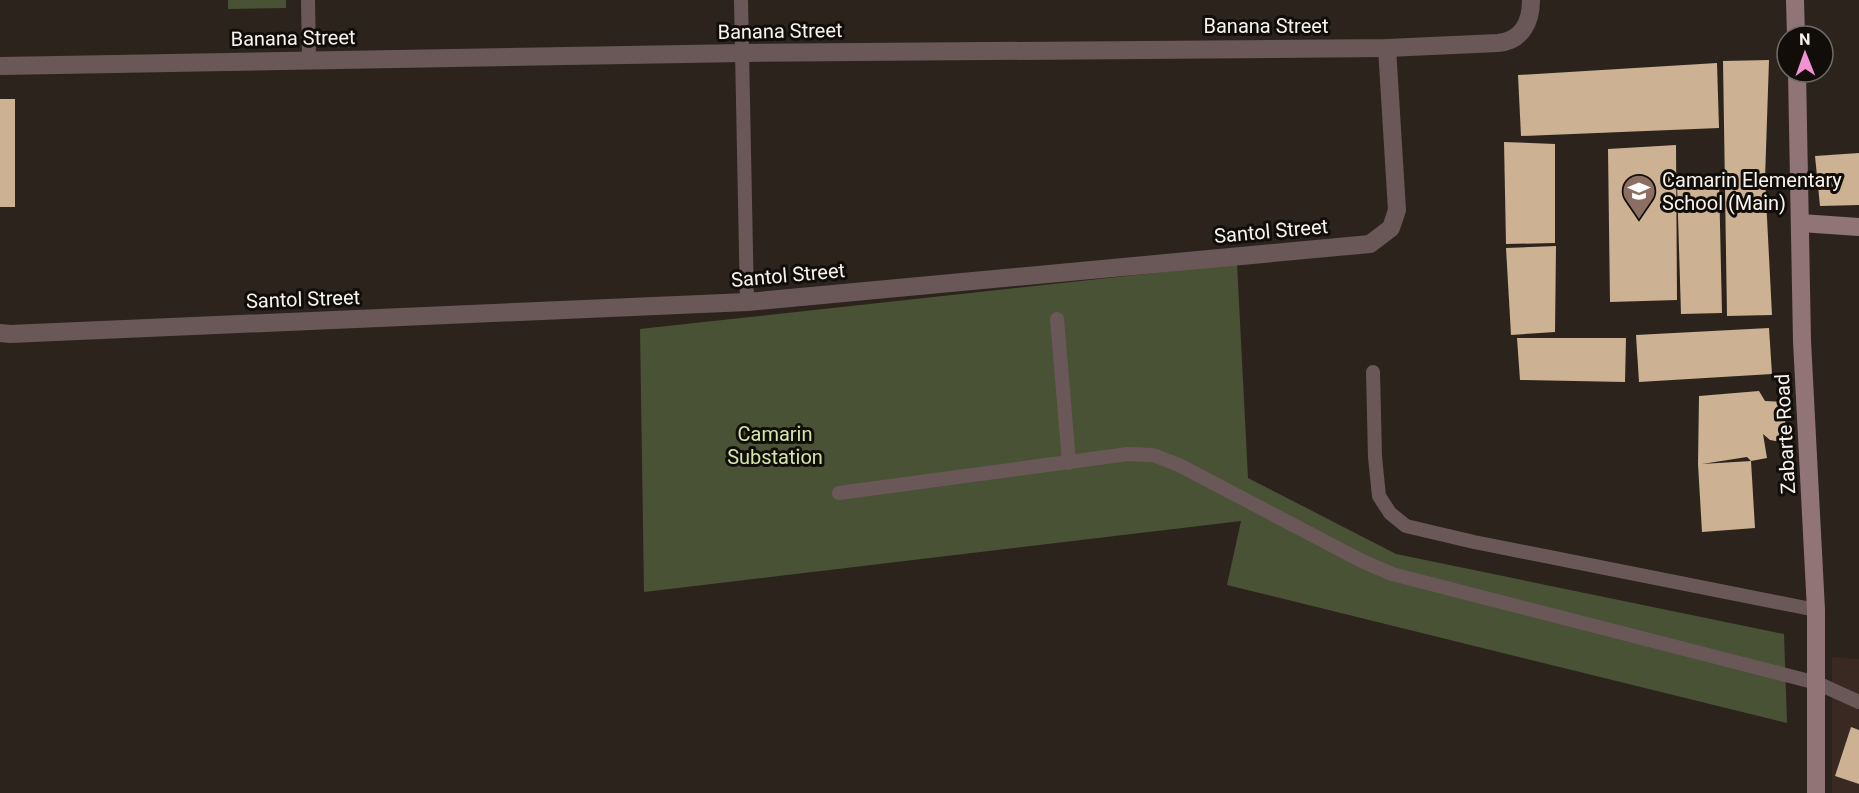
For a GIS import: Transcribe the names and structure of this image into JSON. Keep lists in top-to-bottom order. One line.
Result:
{"streets":{"main road":["Zabarte Road"],"street":["Banana Street","Santol Street"]},"crossings":[["Banana Street","Santol Street"]],"parks":["Camarin Substation"],"places":{"school or university":["Camarin Elementary School (Main)"]},"north":"top"}
